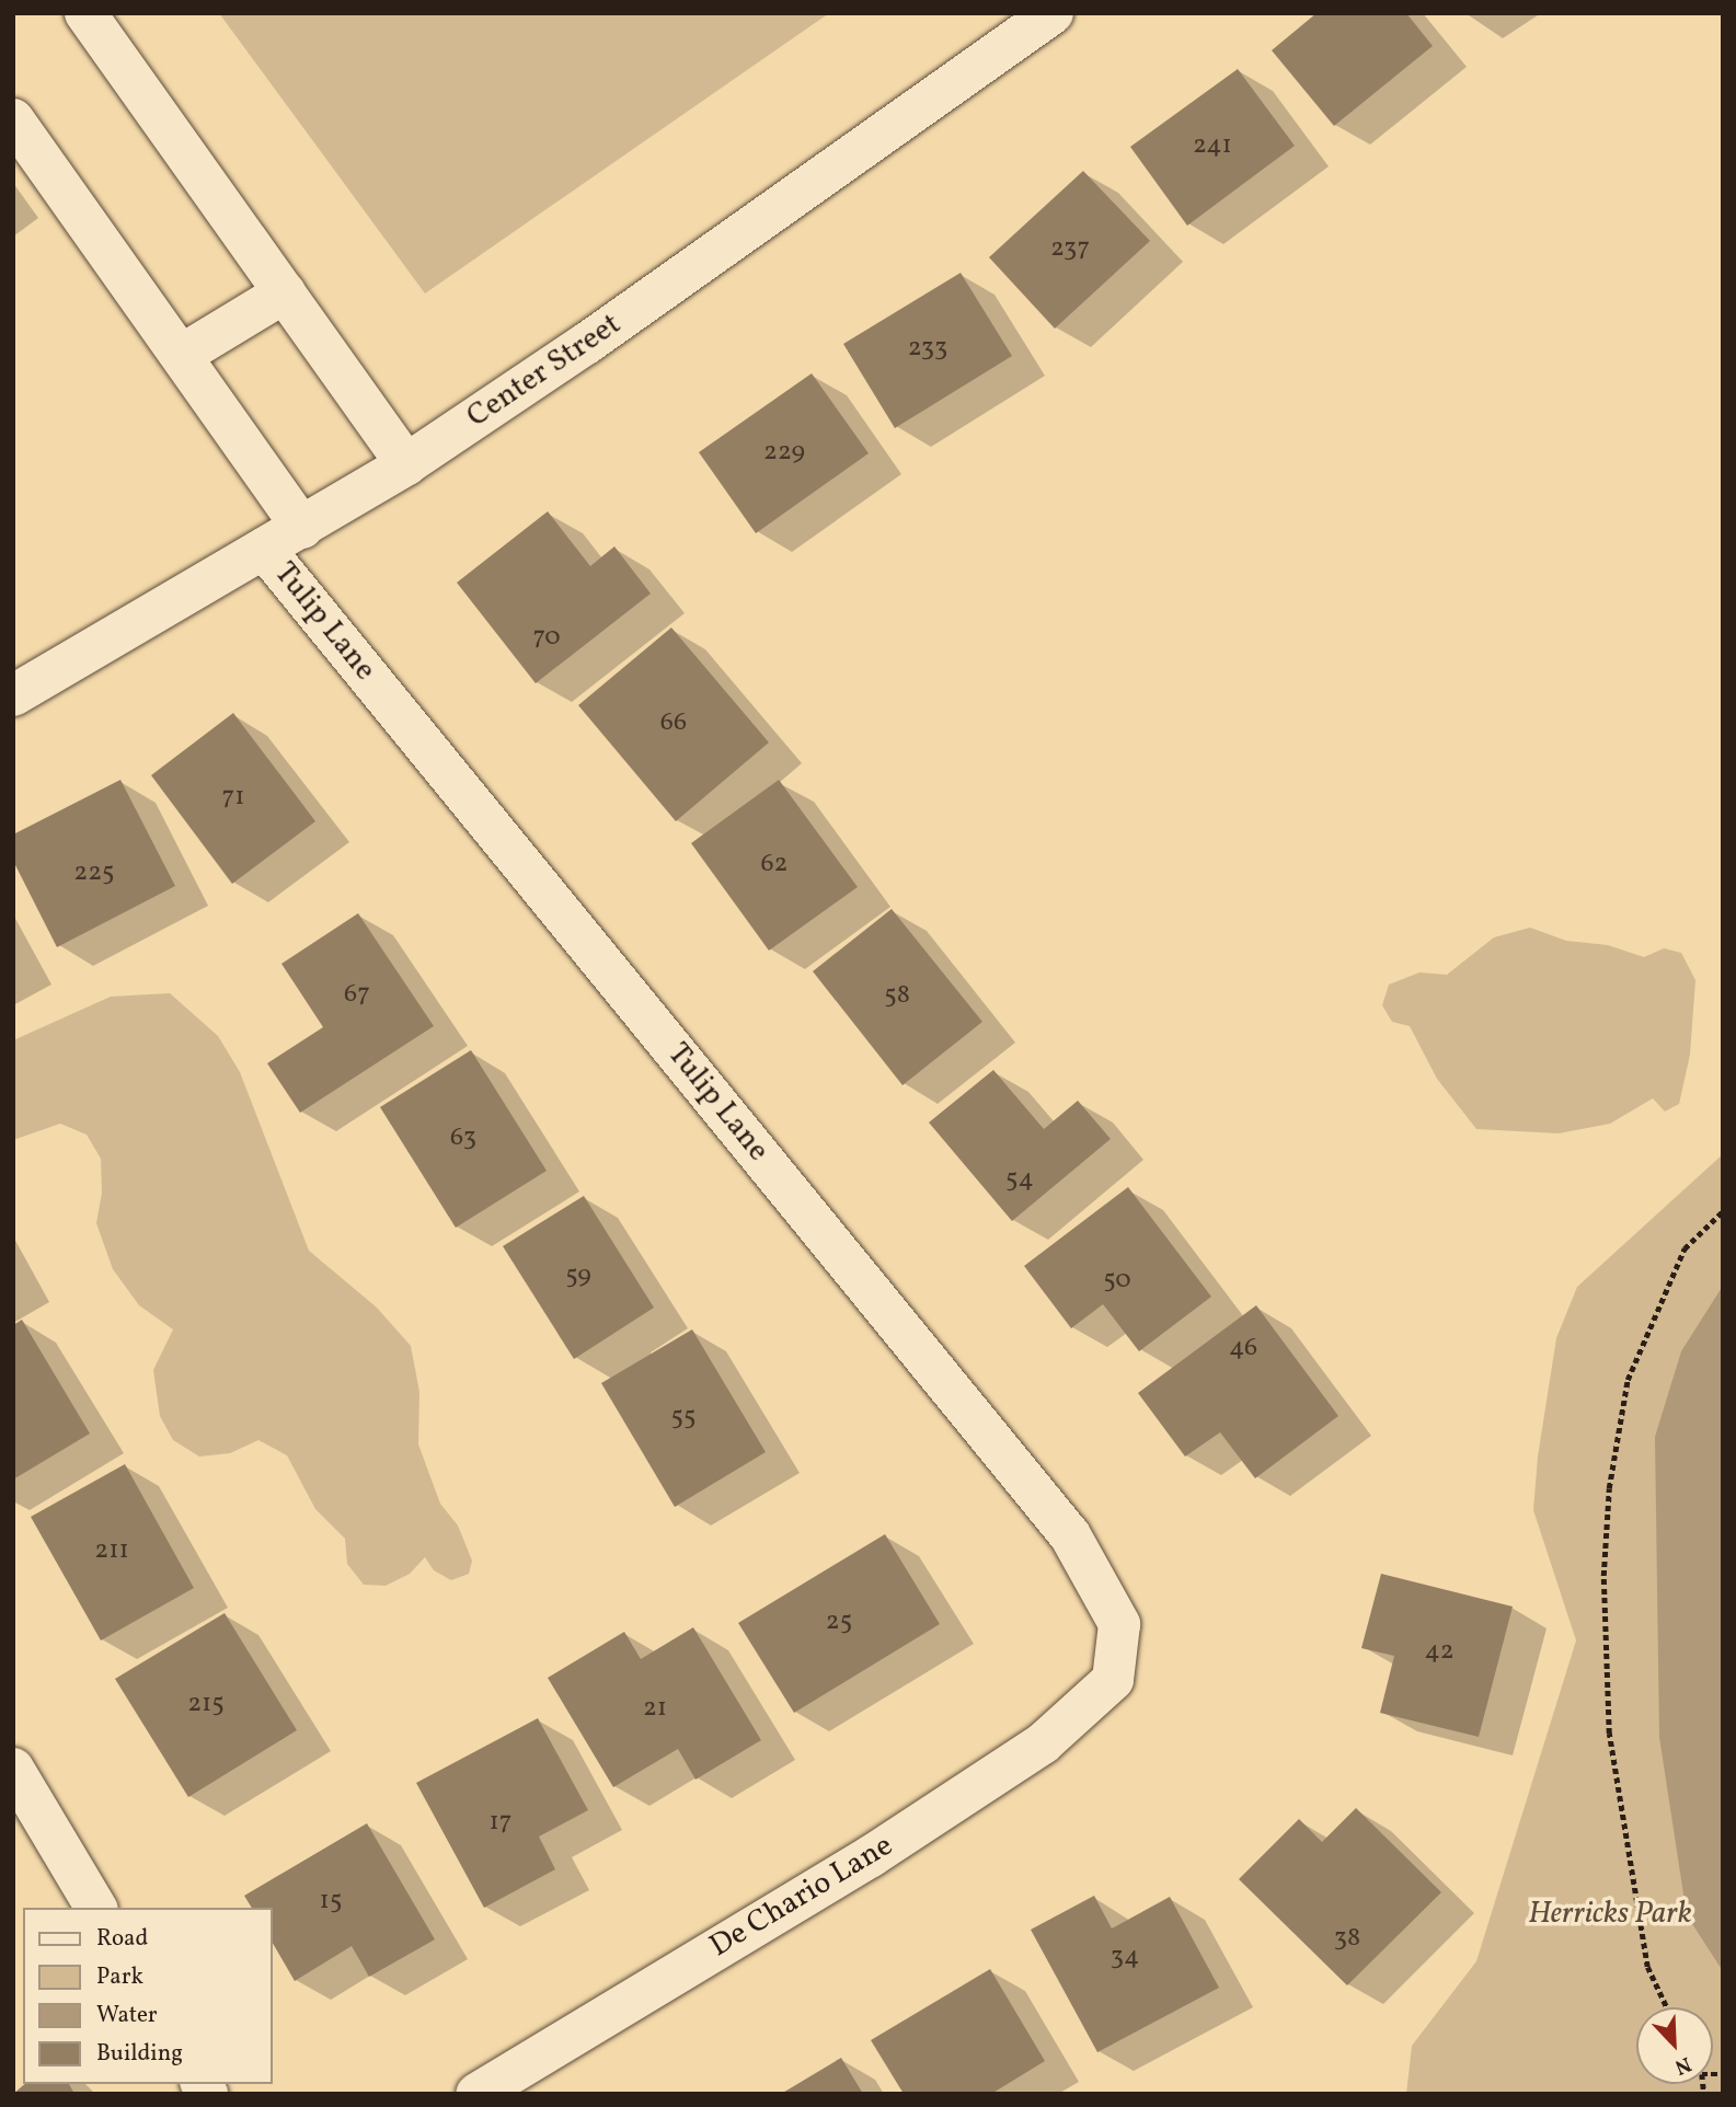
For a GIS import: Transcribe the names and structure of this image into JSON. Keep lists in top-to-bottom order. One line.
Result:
{"streets":{"street":["Center Street","Tulip Lane","De Chario Lane"]},"crossings":[["Center Street","Tulip Lane"],["Tulip Lane","De Chario Lane"]],"parks":["Herricks Park"],"house_numbers":["241","237","233","229","70","66","71","62","225","67","58","63","54","59","50","46","55","211","25","42","215","21","17","15","38","34"],"legend":["Road","Park","Water","Building"],"north":"bottom right"}
